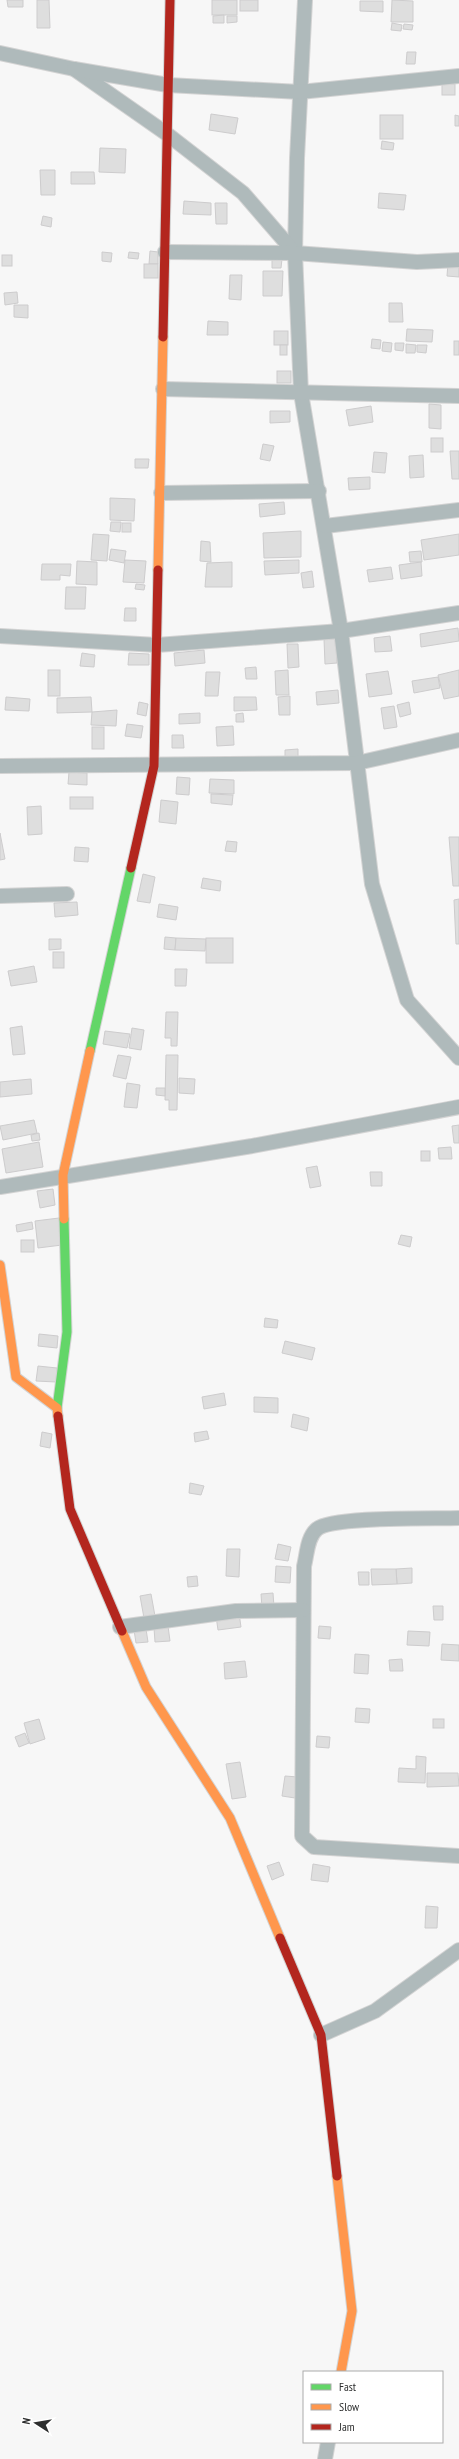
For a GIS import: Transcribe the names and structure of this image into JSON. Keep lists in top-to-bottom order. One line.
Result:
{"legend":["Fast","Slow","Jam"],"north":"left"}
